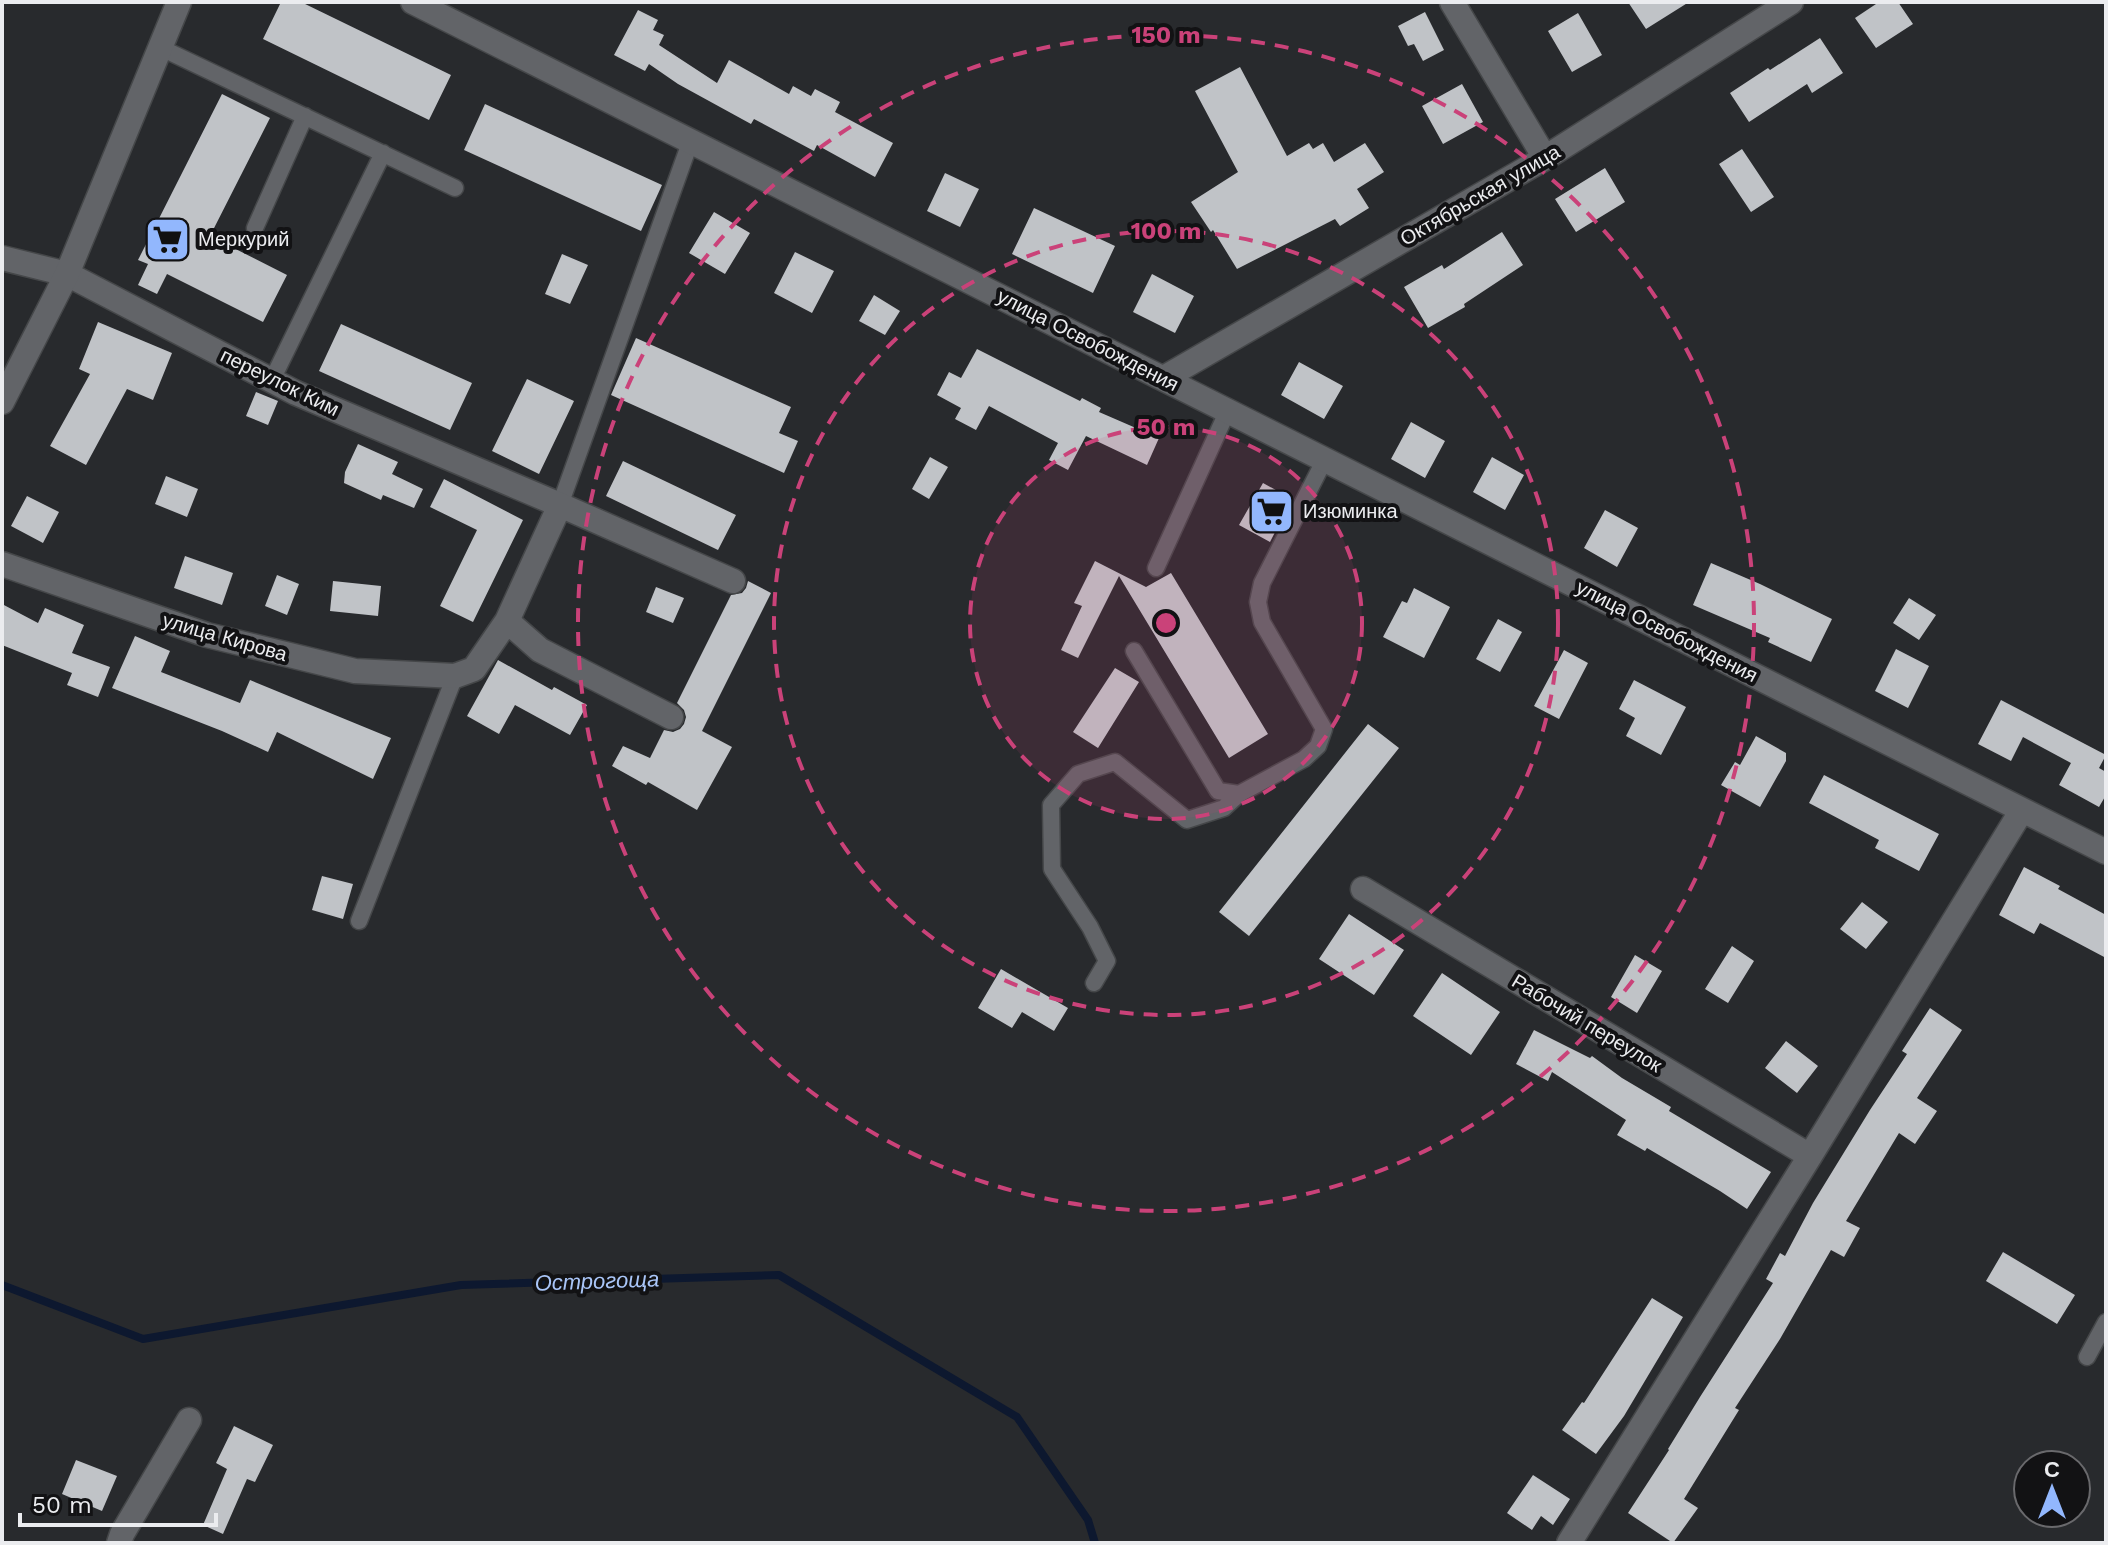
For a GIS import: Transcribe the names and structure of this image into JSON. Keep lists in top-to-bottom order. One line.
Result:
{"streets":{"street":["Октябрьская улица","улица Освобождения","переулок Ким","улица Кирова","Рабочий переулок"]},"crossings":[["Октябрьская улица","улица Освобождения"]],"water":["Острогоща"],"places":{"supermarket":["Меркурий","Изюминка"]},"scale_bar":"50 m","north":"top","rings":["150 m","100 m","50 m"]}
